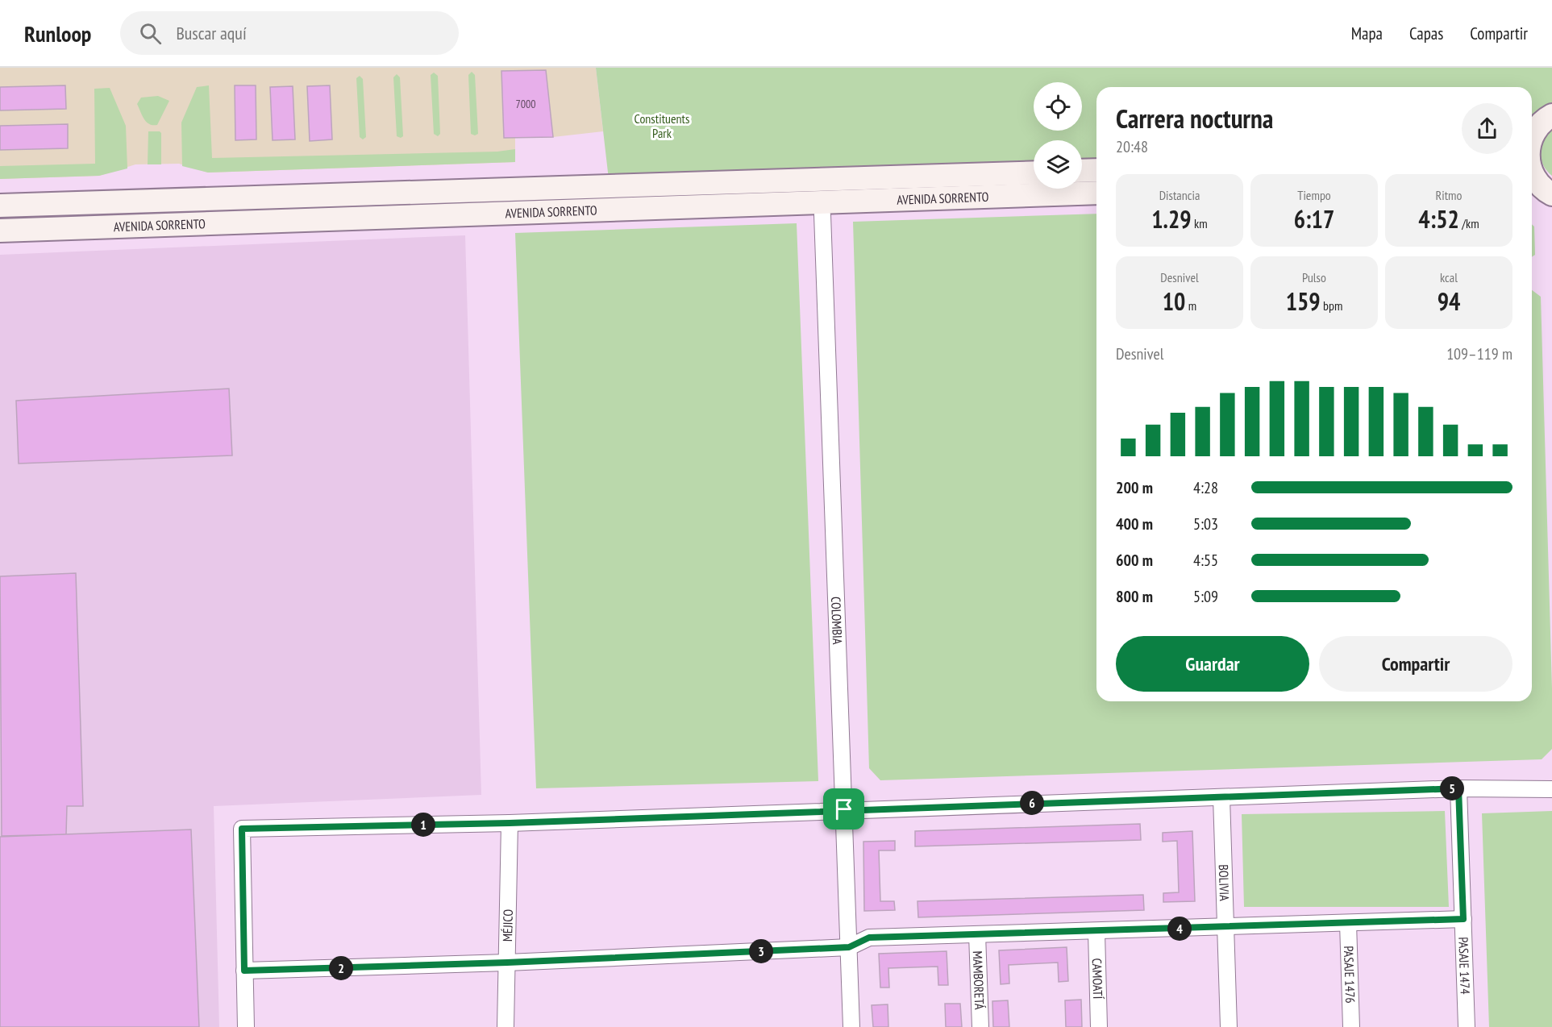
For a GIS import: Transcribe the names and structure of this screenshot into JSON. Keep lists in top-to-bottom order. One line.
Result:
{"streets":{"main road":["AVENIDA SORRENTO"],"street":["COLOMBIA","BOLIVIA","MÉJICO","PASAJE 1474","PASAJE 1476","CAMOATÍ","MAMBORETÁ"]},"parks":["Constituents Park"],"house_numbers":["7000"],"page":{"header":"Runloop","search":"Buscar aquí","nav":["Mapa","Capas","Compartir"],"heading":["Carrera nocturna","20:48"],"stats":[["Distancia","1.29 km"],["Tiempo","6:17"],["Ritmo","4:52 /km"],["Desnivel","10 m"],["Pulso","159 bpm"],["kcal","94"]],"chart":["Desnivel","109–119 m"],"list":[{"name":"200 m","note":"4:28"},{"name":"400 m","note":"5:03"},{"name":"600 m","note":"4:55"},{"name":"800 m","note":"5:09"}],"buttons":["Guardar","Compartir"],"pins":["5","6","1","4","3","2"]}}
